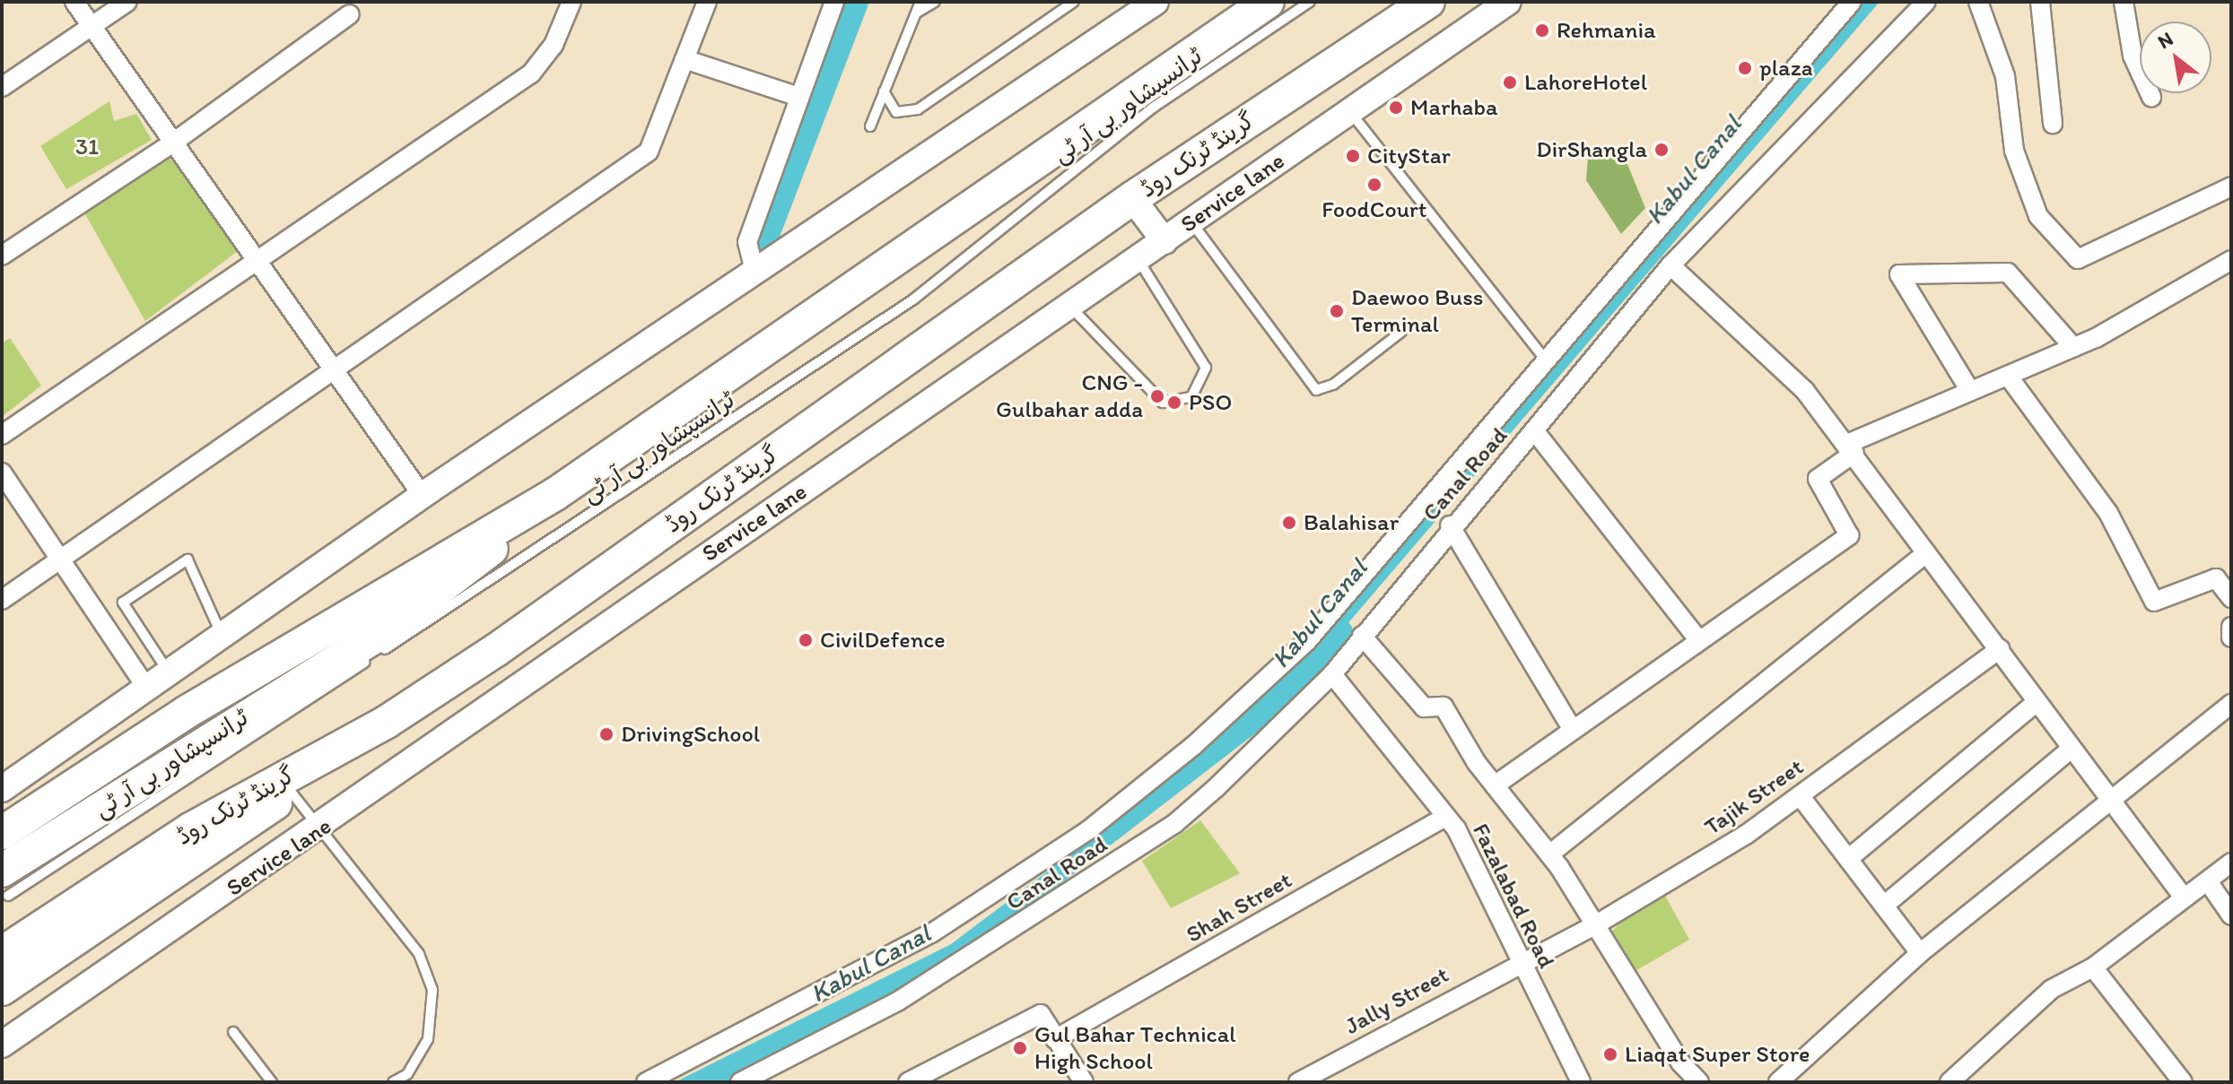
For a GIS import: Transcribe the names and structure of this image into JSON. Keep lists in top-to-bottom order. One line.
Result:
{"streets":{"highway":["گرینڈ ٹرنک روڈ"],"street":["Service lane","Canal Road","Tajik Street","Fazalabad Road","Shah Street","Jally Street"],"lane":["ٹرانسپشاور بی آر ٹی"]},"crossings":[["Canal Road","Fazalabad Road"],["Tajik Street","Fazalabad Road"],["Tajik Street","Jally Street"],["Fazalabad Road","Shah Street"],["Fazalabad Road","Jally Street"]],"water":["Kabul Canal"],"parks":["31"],"places":["Rehmania","plaza","LahoreHotel","Marhaba","DirShangla","CityStar","FoodCourt","Daewoo Buss Terminal","CNG - Gulbahar adda","PSO","Balahisar","CivilDefence","DrivingSchool","Gul Bahar Technical High School","Liaqat Super Store"],"north":"top left"}
